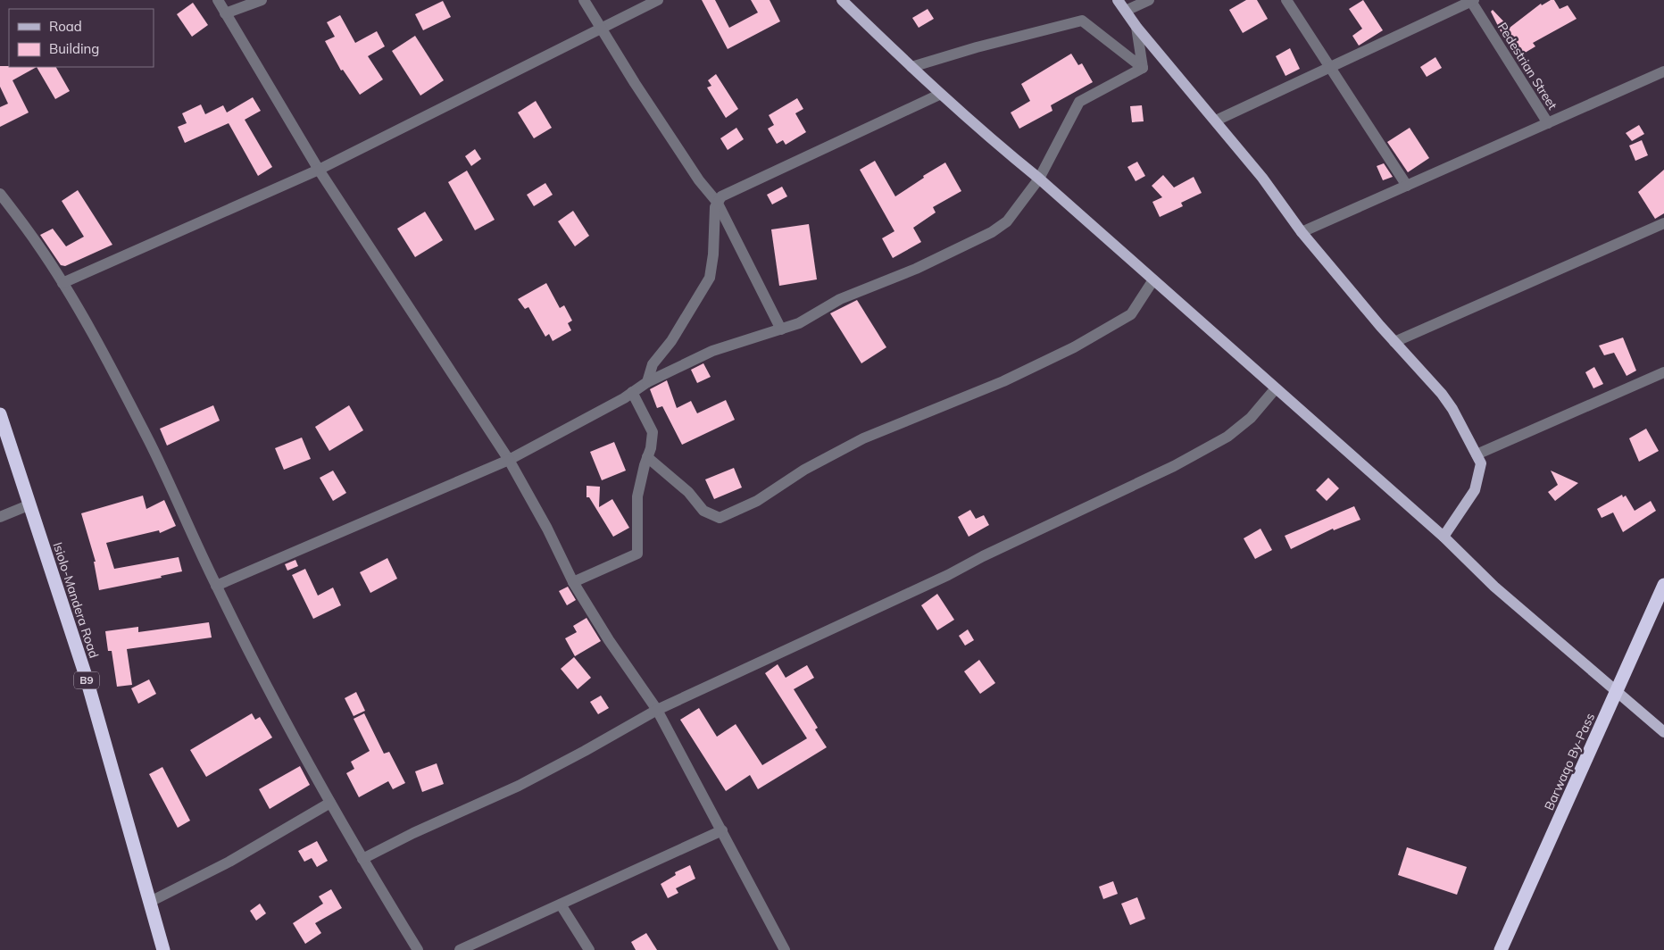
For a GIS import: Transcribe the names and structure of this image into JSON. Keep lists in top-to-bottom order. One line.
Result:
{"streets":{"highway":["Isiolo-Mandera Road","B9","Barwaqo By-Pass"],"street":["Pedestrian Street"]},"legend":["Road","Building"]}
